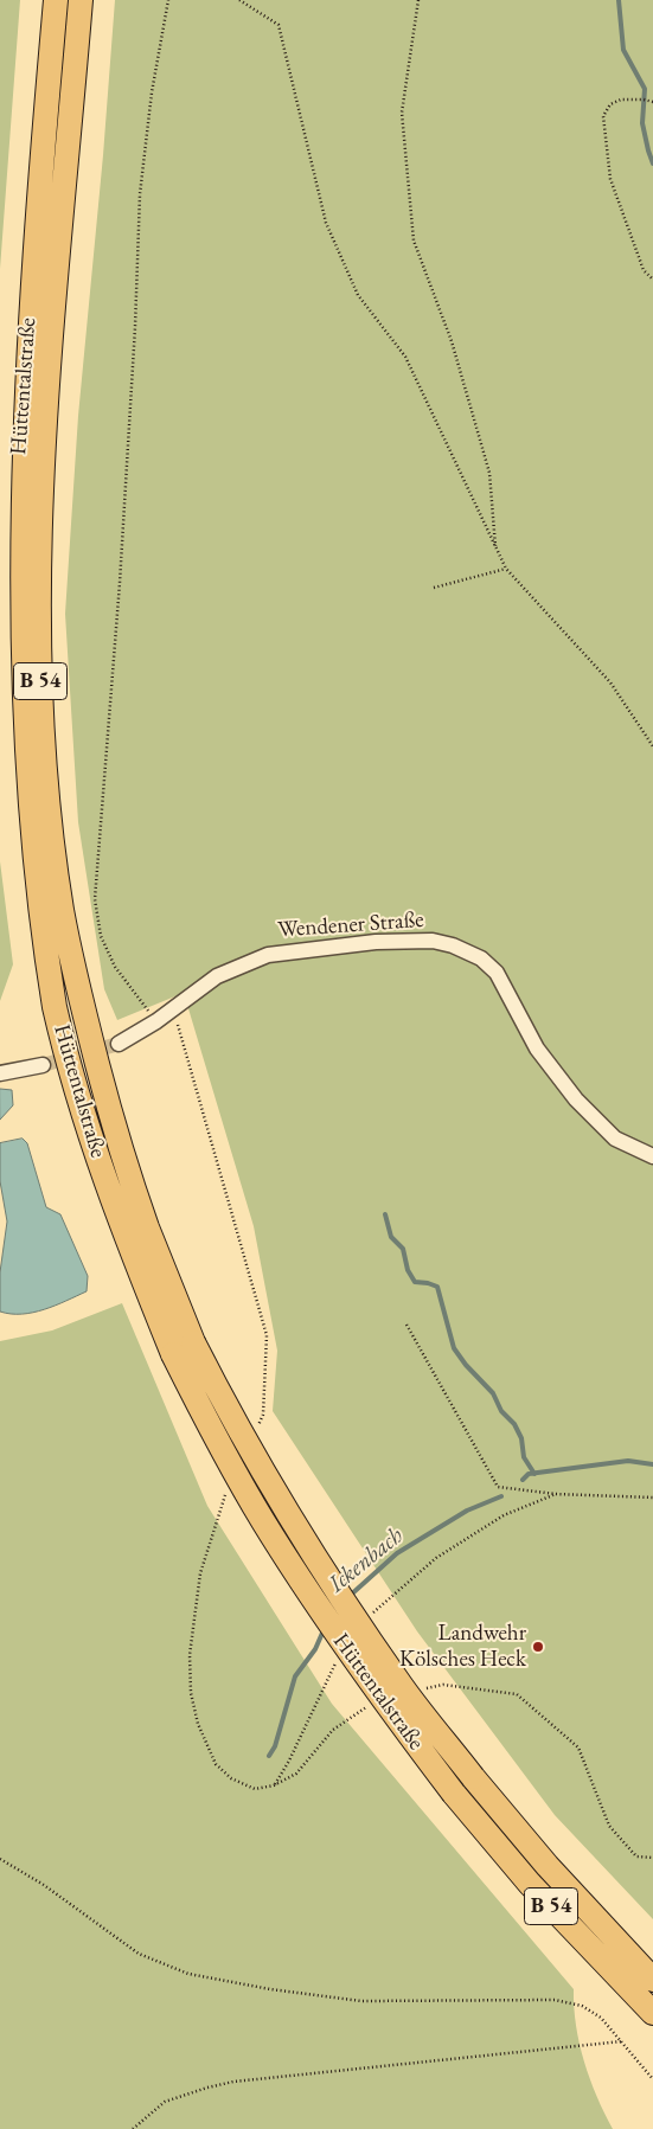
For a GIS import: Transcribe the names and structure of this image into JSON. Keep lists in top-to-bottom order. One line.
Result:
{"streets":{"highway":["Hüttentalstraße","B 54"],"street":["Wendener Straße"]},"water":["Ickenbach"],"places":["Landwehr Kölsches Heck"]}
